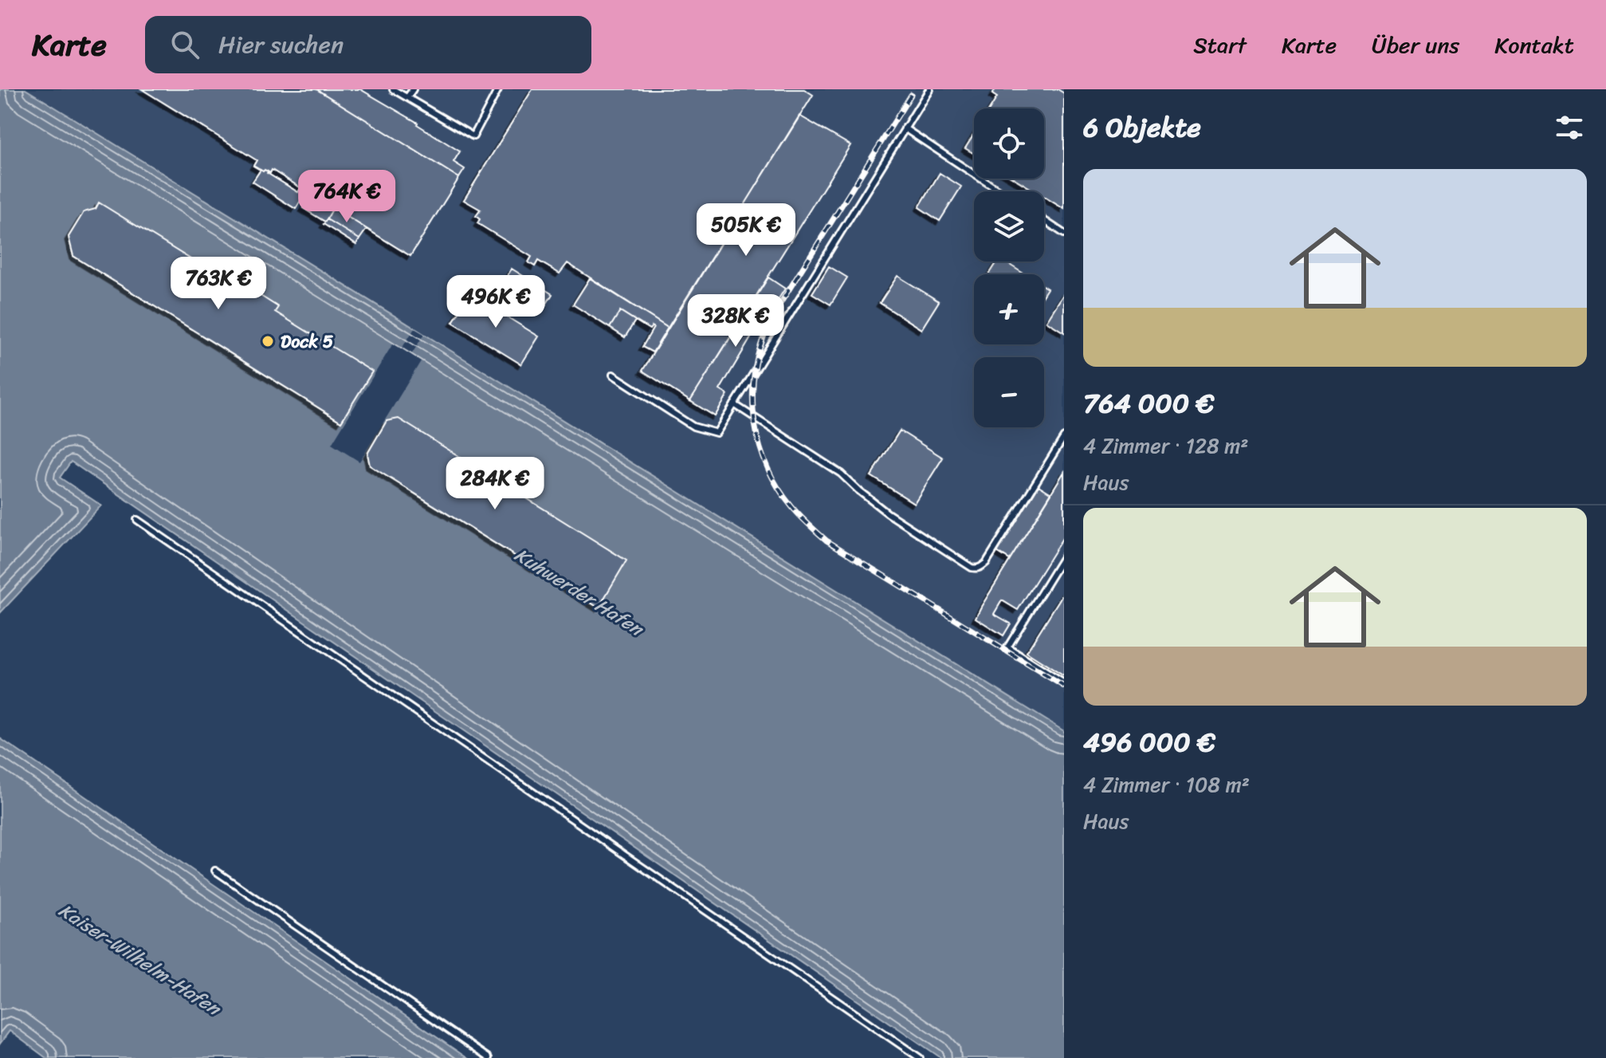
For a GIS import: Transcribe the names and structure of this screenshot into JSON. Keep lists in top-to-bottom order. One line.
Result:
{"water":["Kuhwerder Hafen","Kaiser-Wilhelm-Hafen"],"places":["Dock 5"],"page":{"header":"Karte","search":"Hier suchen","nav":["Start","Karte","Über uns","Kontakt"],"heading":"6 Objekte","map_buttons":["+","−"],"list":[{"name":"764 000 €","note":"4 Zimmer · 128 m² · Haus"},{"name":"496 000 €","note":"4 Zimmer · 108 m² · Haus"}],"price":["764K €","505K €","763K €","496K €","328K €","284K €"]}}
